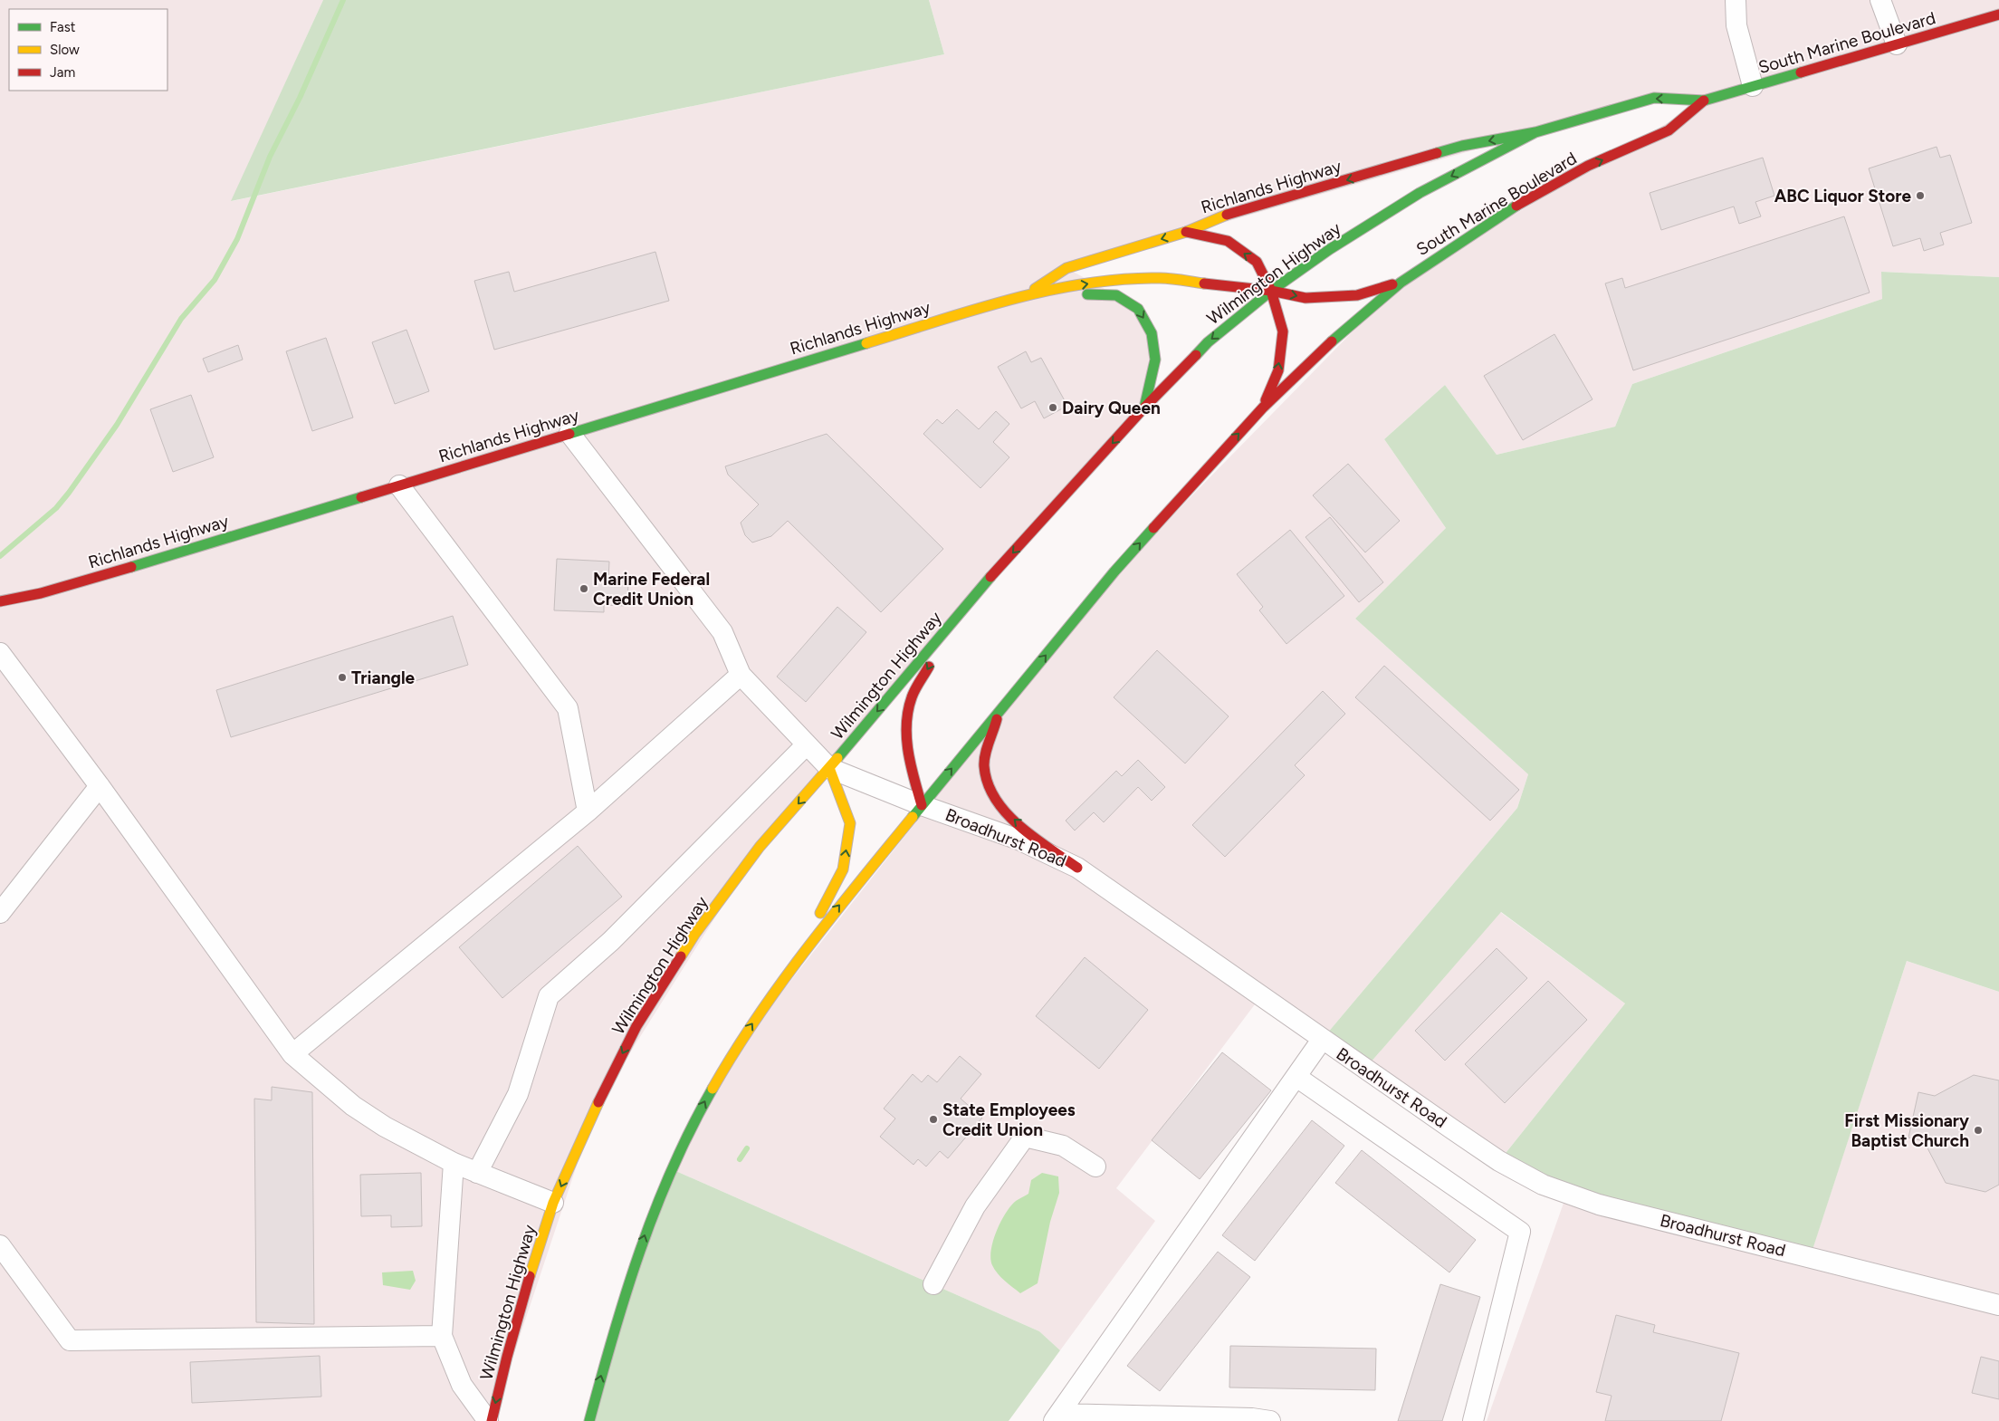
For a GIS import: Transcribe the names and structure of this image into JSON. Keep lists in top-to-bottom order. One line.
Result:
{"streets":{"main road":["South Marine Boulevard","Richlands Highway","Wilmington Highway"],"street":["Broadhurst Road"]},"crossings":[["South Marine Boulevard","Richlands Highway"],["South Marine Boulevard","Wilmington Highway"],["Richlands Highway","Wilmington Highway"],["Wilmington Highway","Broadhurst Road"]],"one_way":["Wilmington Highway"],"places":["ABC Liquor Store","Dairy Queen","Marine Federal Credit Union","Triangle","State Employees Credit Union","First Missionary Baptist Church"],"legend":["Fast","Slow","Jam"]}
